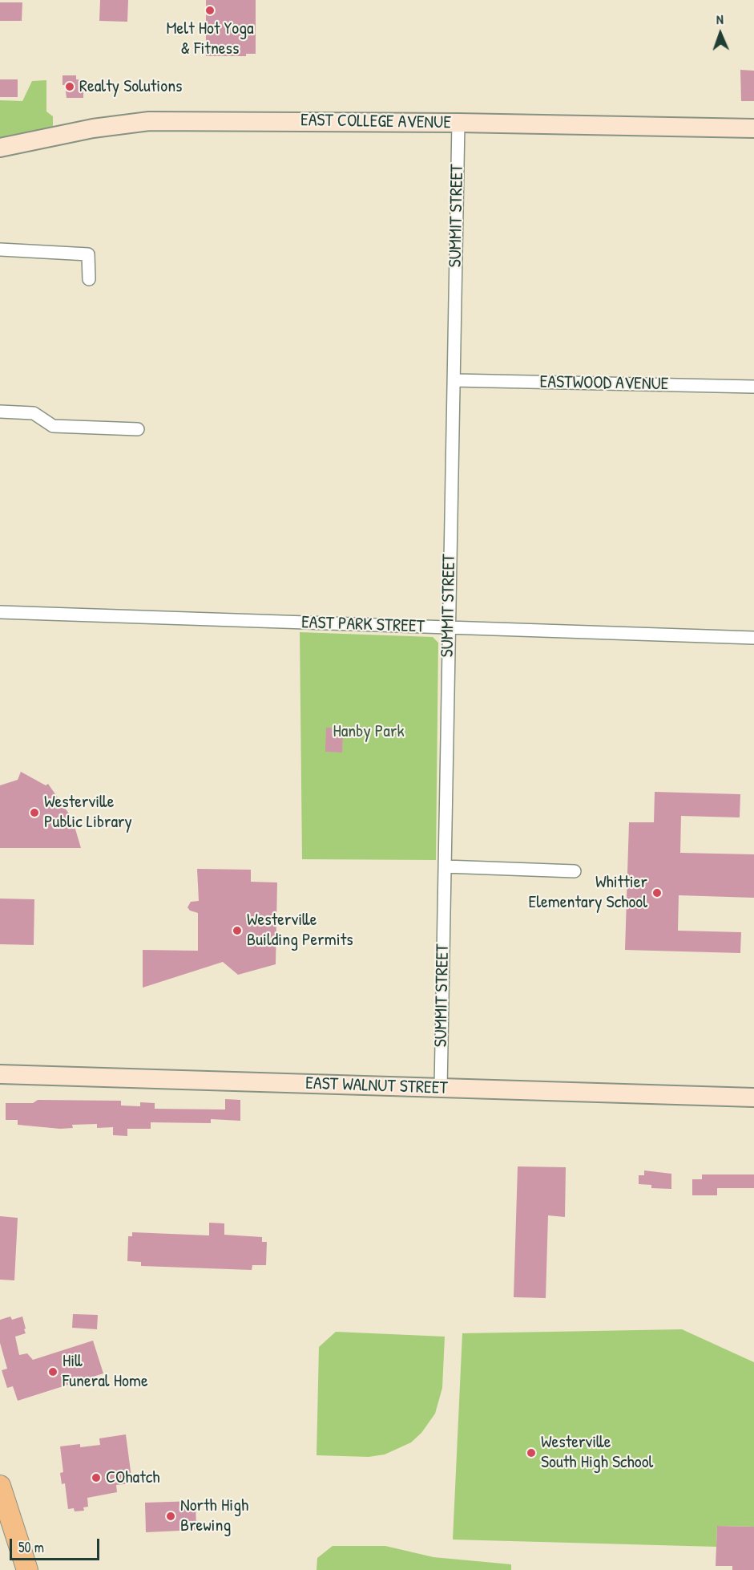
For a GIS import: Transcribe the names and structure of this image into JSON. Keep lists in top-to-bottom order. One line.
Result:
{"streets":{"street":["EAST COLLEGE AVENUE","SUMMIT STREET","EASTWOOD AVENUE","EAST PARK STREET","EAST WALNUT STREET"]},"crossings":[["EAST COLLEGE AVENUE","SUMMIT STREET"],["SUMMIT STREET","EASTWOOD AVENUE"],["SUMMIT STREET","EAST PARK STREET"],["SUMMIT STREET","EAST WALNUT STREET"]],"parks":["Hanby Park"],"places":["Melt Hot Yoga & Fitness","Realty Solutions","Westerville Public Library","Whittier Elementary School","Westerville Building Permits","Hill Funeral Home","Westerville South High School","COhatch","North High Brewing"],"scale_bar":"50 m","north":"top"}
